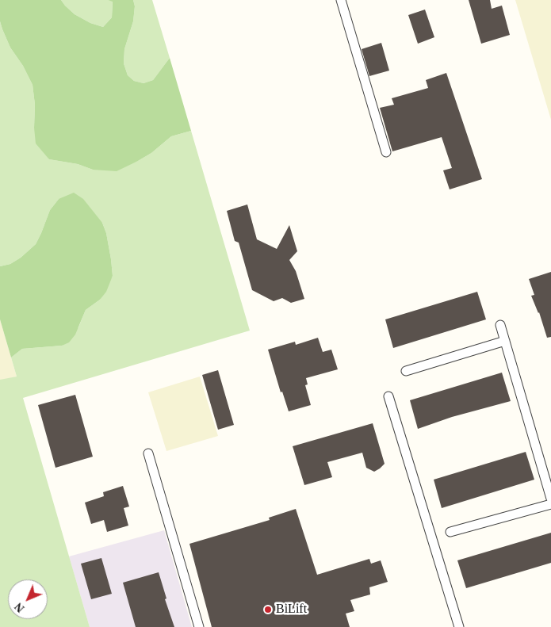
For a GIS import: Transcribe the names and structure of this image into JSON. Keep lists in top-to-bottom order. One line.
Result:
{"places":["BiLift"],"north":"bottom left"}
